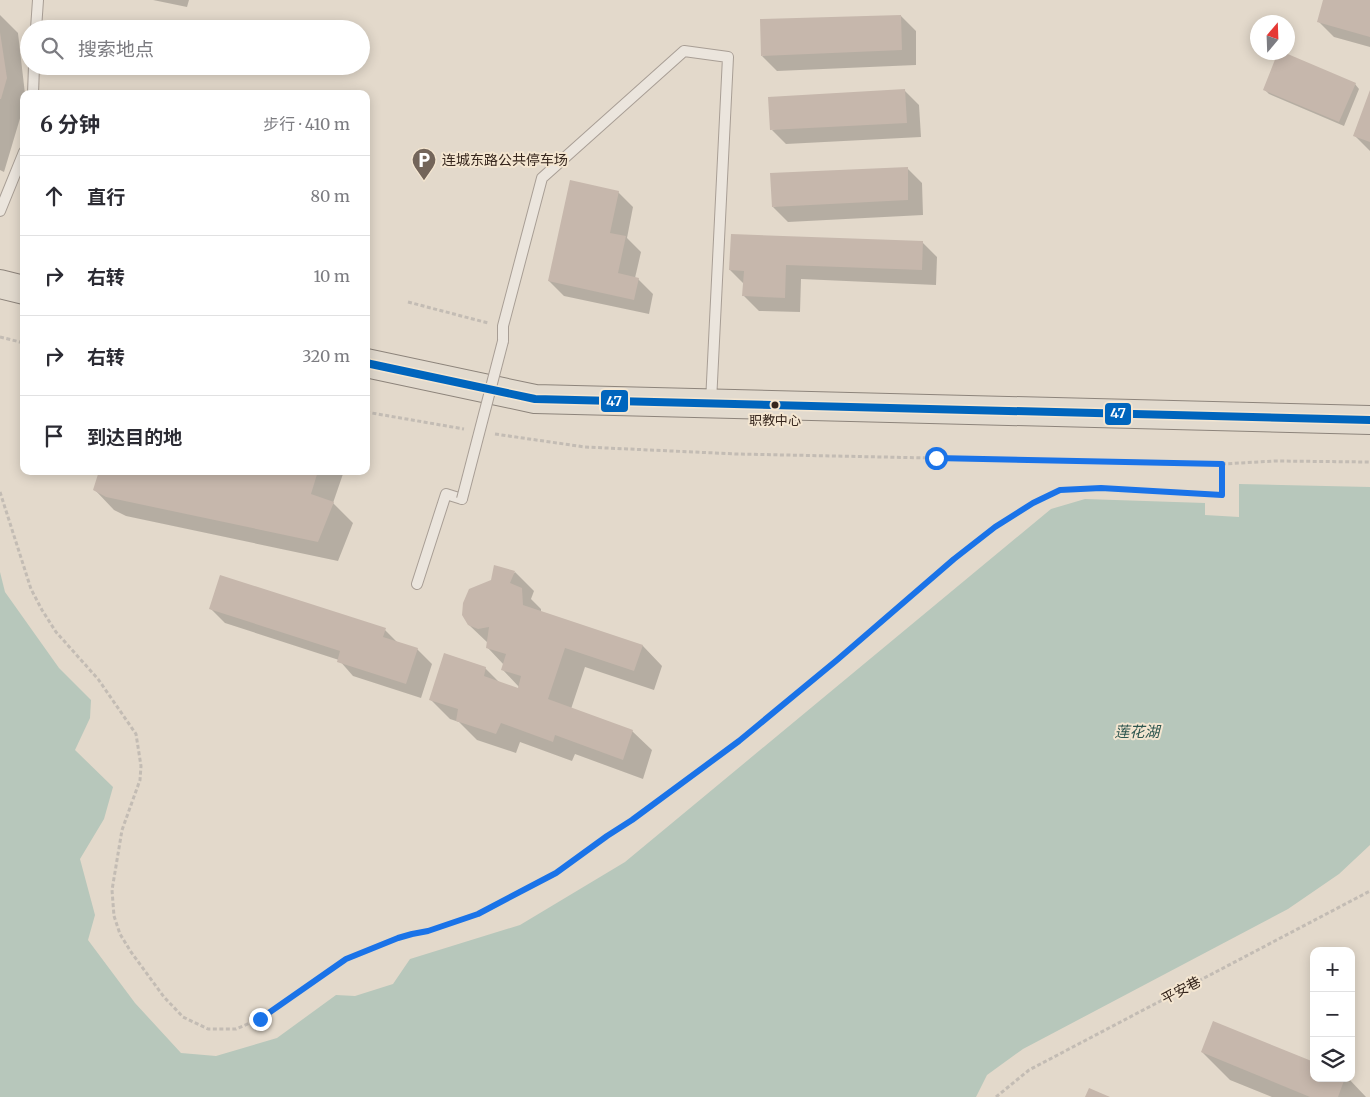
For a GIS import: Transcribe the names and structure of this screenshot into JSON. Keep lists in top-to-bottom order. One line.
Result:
{"streets":{"path":["平安巷"]},"water":["莲花湖"],"places":{"parking":["连城东路公共停车场"],"other":["职教中心"]},"lines":["transit line 47"],"north":"top","page":{"search":"搜索地点","heading":["6 分钟","步行 · 410 m"],"list":[["直行","80 m"],["右转","10 m"],["右转","320 m"],"到达目的地"],"map_buttons":["+","−"]}}
